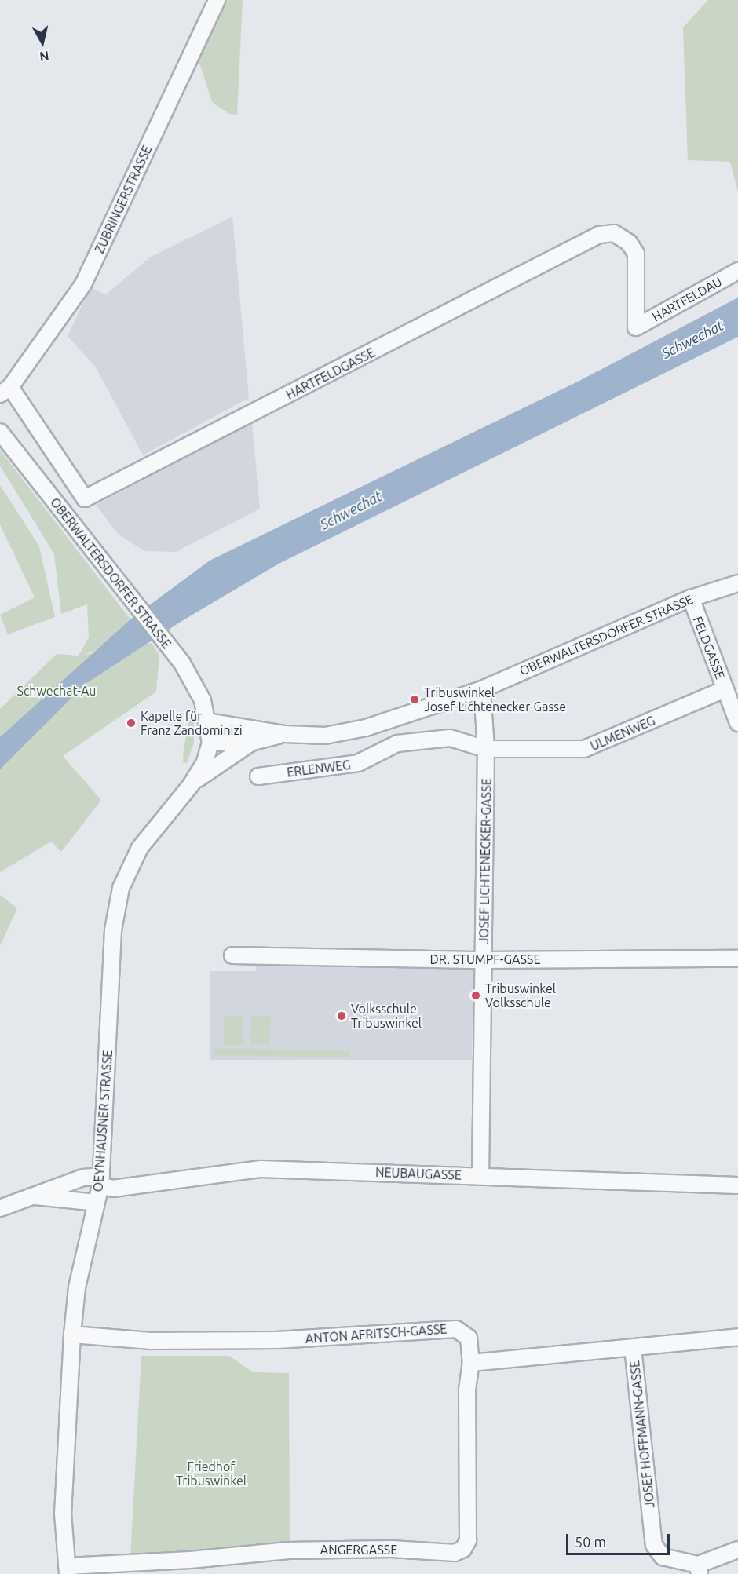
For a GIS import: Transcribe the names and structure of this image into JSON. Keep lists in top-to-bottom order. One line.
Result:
{"streets":{"street":["ZUBRINGERSTRASSE","HARTFELDAU","HARTFELDGASSE","OBERWALTERSDORFER STRASSE","FELDGASSE","ULMENWEG","ERLENWEG","JOSEF LICHTENECKER-GASSE","DR. STUMPF-GASSE","OEYNHAUSNER STRASSE","NEUBAUGASSE","ANTON AFRITSCH-GASSE","JOSEF HOFFMANN-GASSE","ANGERGASSE"]},"crossings":[["ZUBRINGERSTRASSE","HARTFELDGASSE"],["HARTFELDAU","HARTFELDGASSE"],["OBERWALTERSDORFER STRASSE","FELDGASSE"],["OBERWALTERSDORFER STRASSE","JOSEF LICHTENECKER-GASSE"],["OBERWALTERSDORFER STRASSE","OEYNHAUSNER STRASSE"],["FELDGASSE","ULMENWEG"],["ULMENWEG","ERLENWEG"],["ULMENWEG","JOSEF LICHTENECKER-GASSE"],["ERLENWEG","JOSEF LICHTENECKER-GASSE"],["JOSEF LICHTENECKER-GASSE","DR. STUMPF-GASSE"],["JOSEF LICHTENECKER-GASSE","NEUBAUGASSE"],["OEYNHAUSNER STRASSE","NEUBAUGASSE"],["OEYNHAUSNER STRASSE","ANTON AFRITSCH-GASSE"],["OEYNHAUSNER STRASSE","ANGERGASSE"],["ANTON AFRITSCH-GASSE","ANGERGASSE"]],"water":["Schwechat"],"parks":["Schwechat-Au","Friedhof Tribuswinkel"],"places":["Tribuswinkel Josef-Lichtenecker-Gasse","Kapelle für Franz Zandominizi","Tribuswinkel Volksschule","Volksschule Tribuswinkel"],"scale_bar":"50 m","north":"bottom"}
